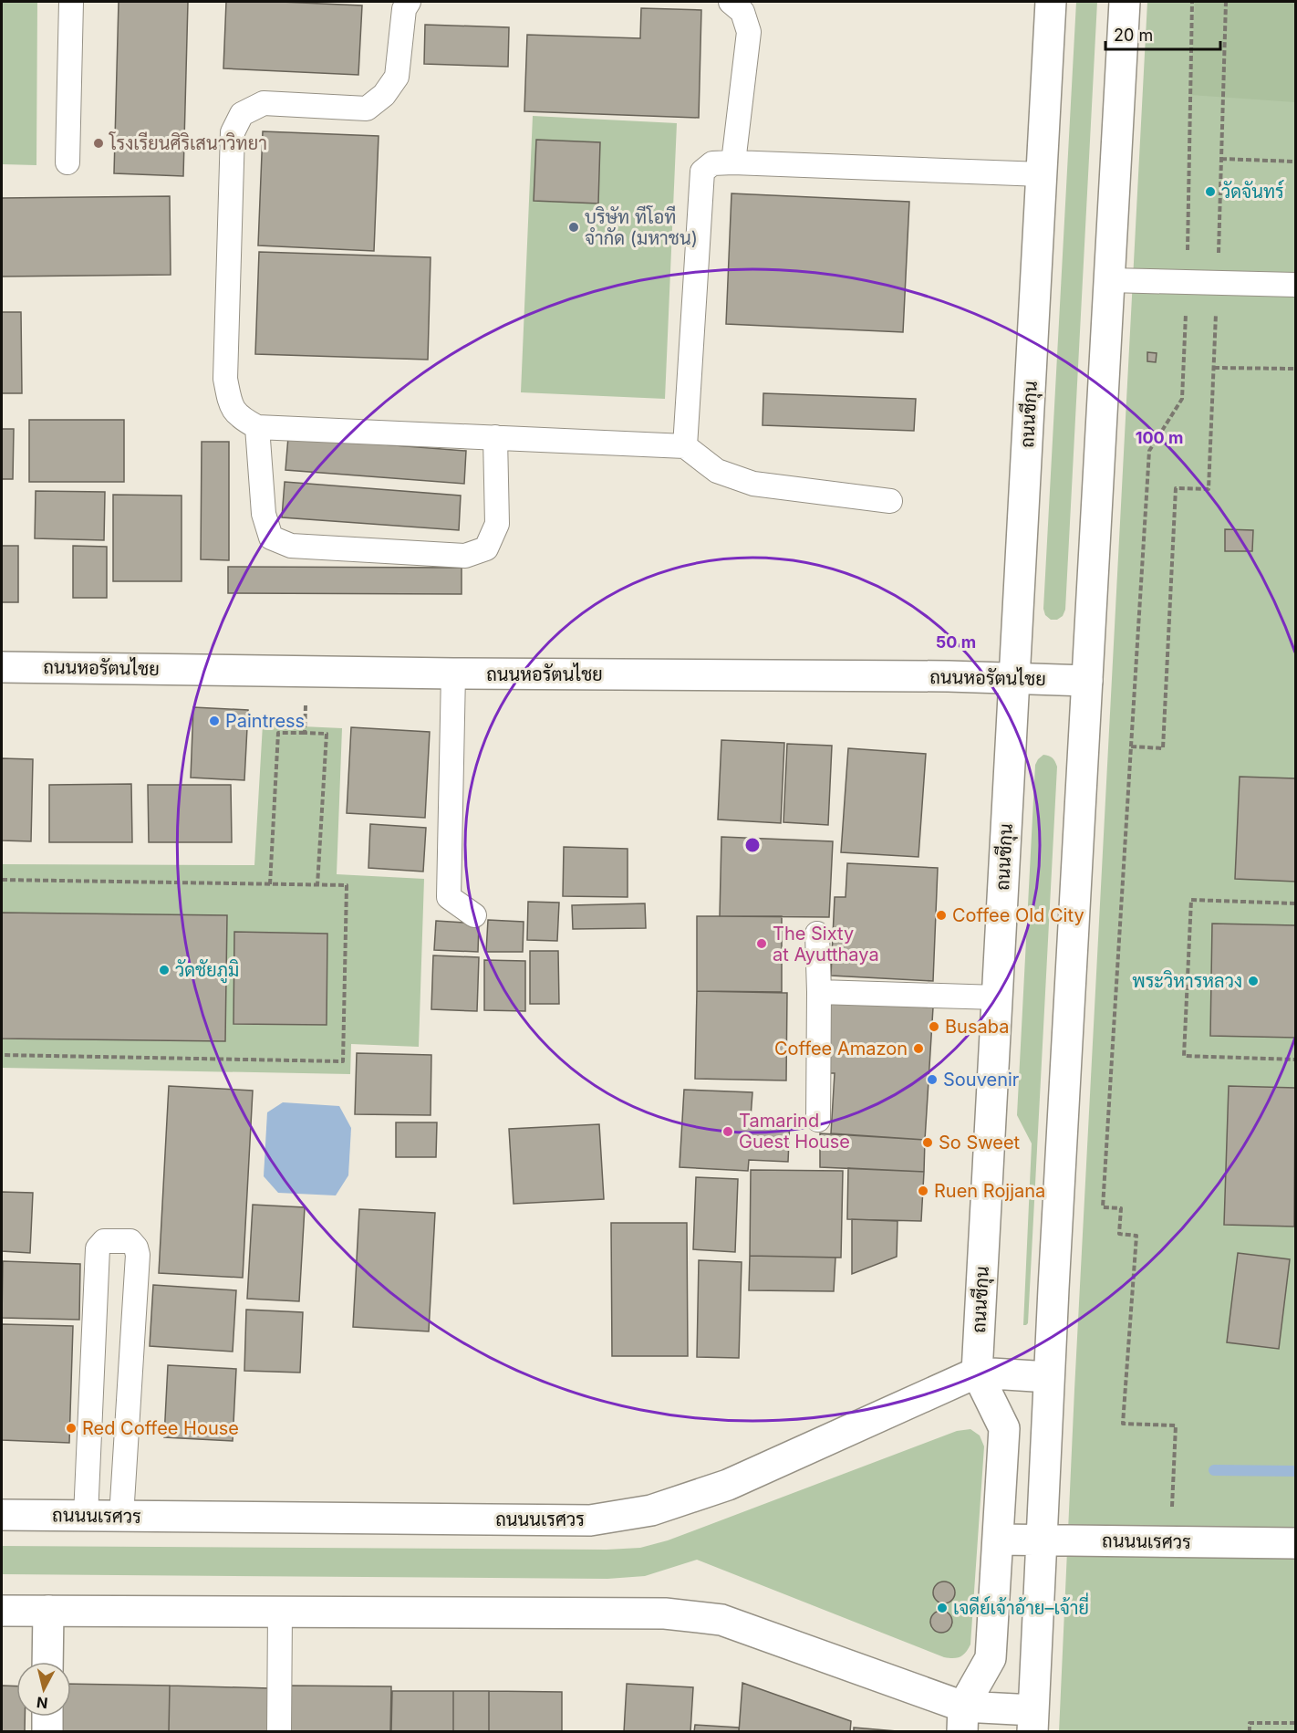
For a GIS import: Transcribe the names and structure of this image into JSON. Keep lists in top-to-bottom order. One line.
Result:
{"streets":{"street":["ถนนชีกุน","ถนนหอรัตนไชย","ถนนนเรศวร"]},"crossings":[["ถนนชีกุน","ถนนหอรัตนไชย"],["ถนนชีกุน","ถนนนเรศวร"]],"places":["โรงเรียนศิริเสนาวิทยา","วัดจันทร์","บริษัท ทีโอที จำกัด (มหาชน)","Paintress","Coffee Old City","The Sixty at Ayutthaya","วัดชัยภูมิ","พระวิหารหลวง","Busaba","Coffee Amazon","Souvenir","Tamarind Guest House","So Sweet","Ruen Rojjana","Red Coffee House","เจดีย์เจ้าอ้าย–เจ้ายี่"],"scale_bar":"20 m","north":"bottom","rings":["100 m","50 m"]}
